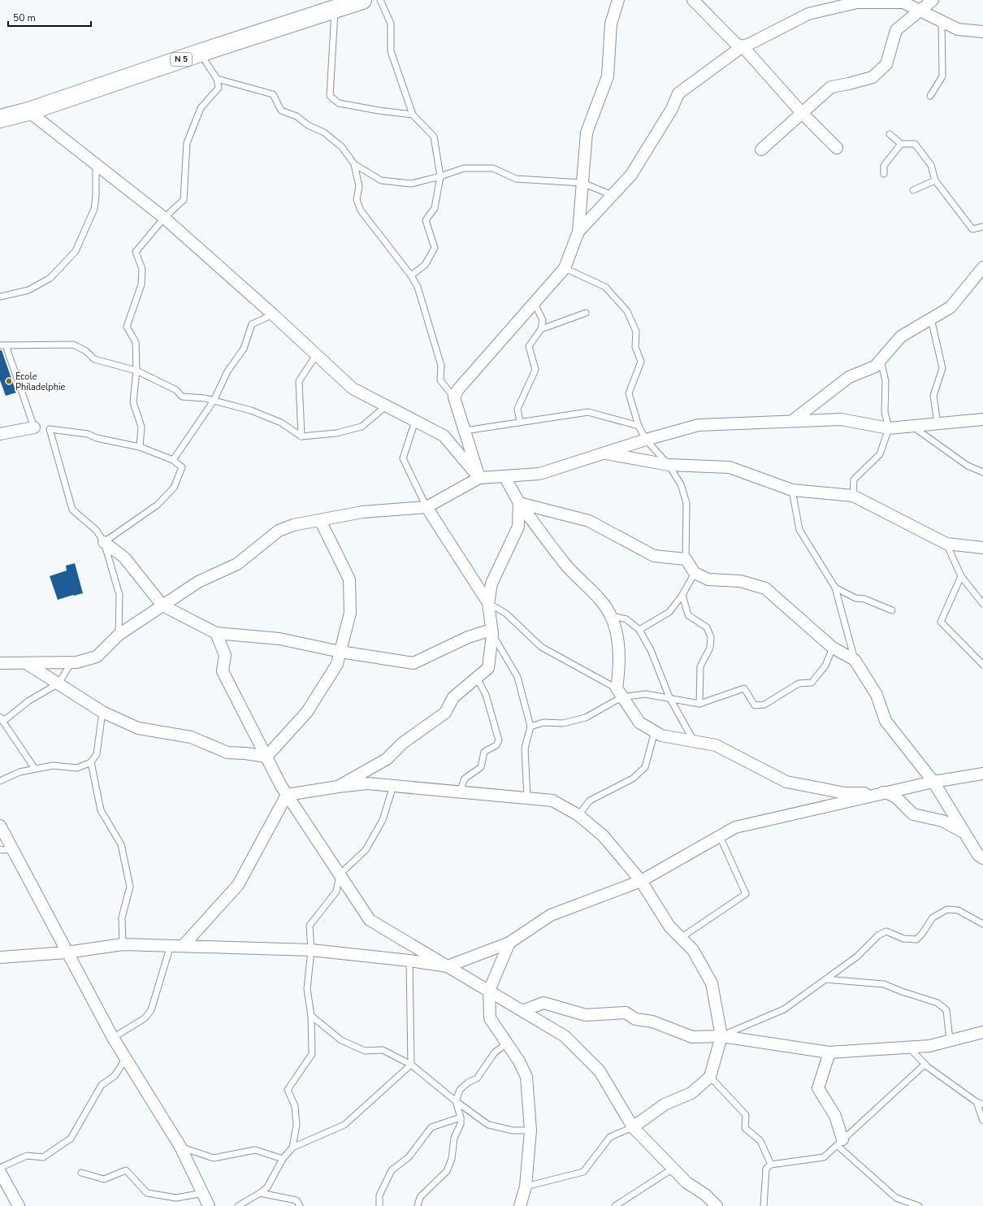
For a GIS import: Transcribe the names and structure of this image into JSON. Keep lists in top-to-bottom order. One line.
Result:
{"streets":{"highway":["N 5"]},"places":["École Philadelphie"],"scale_bar":"50 m"}
